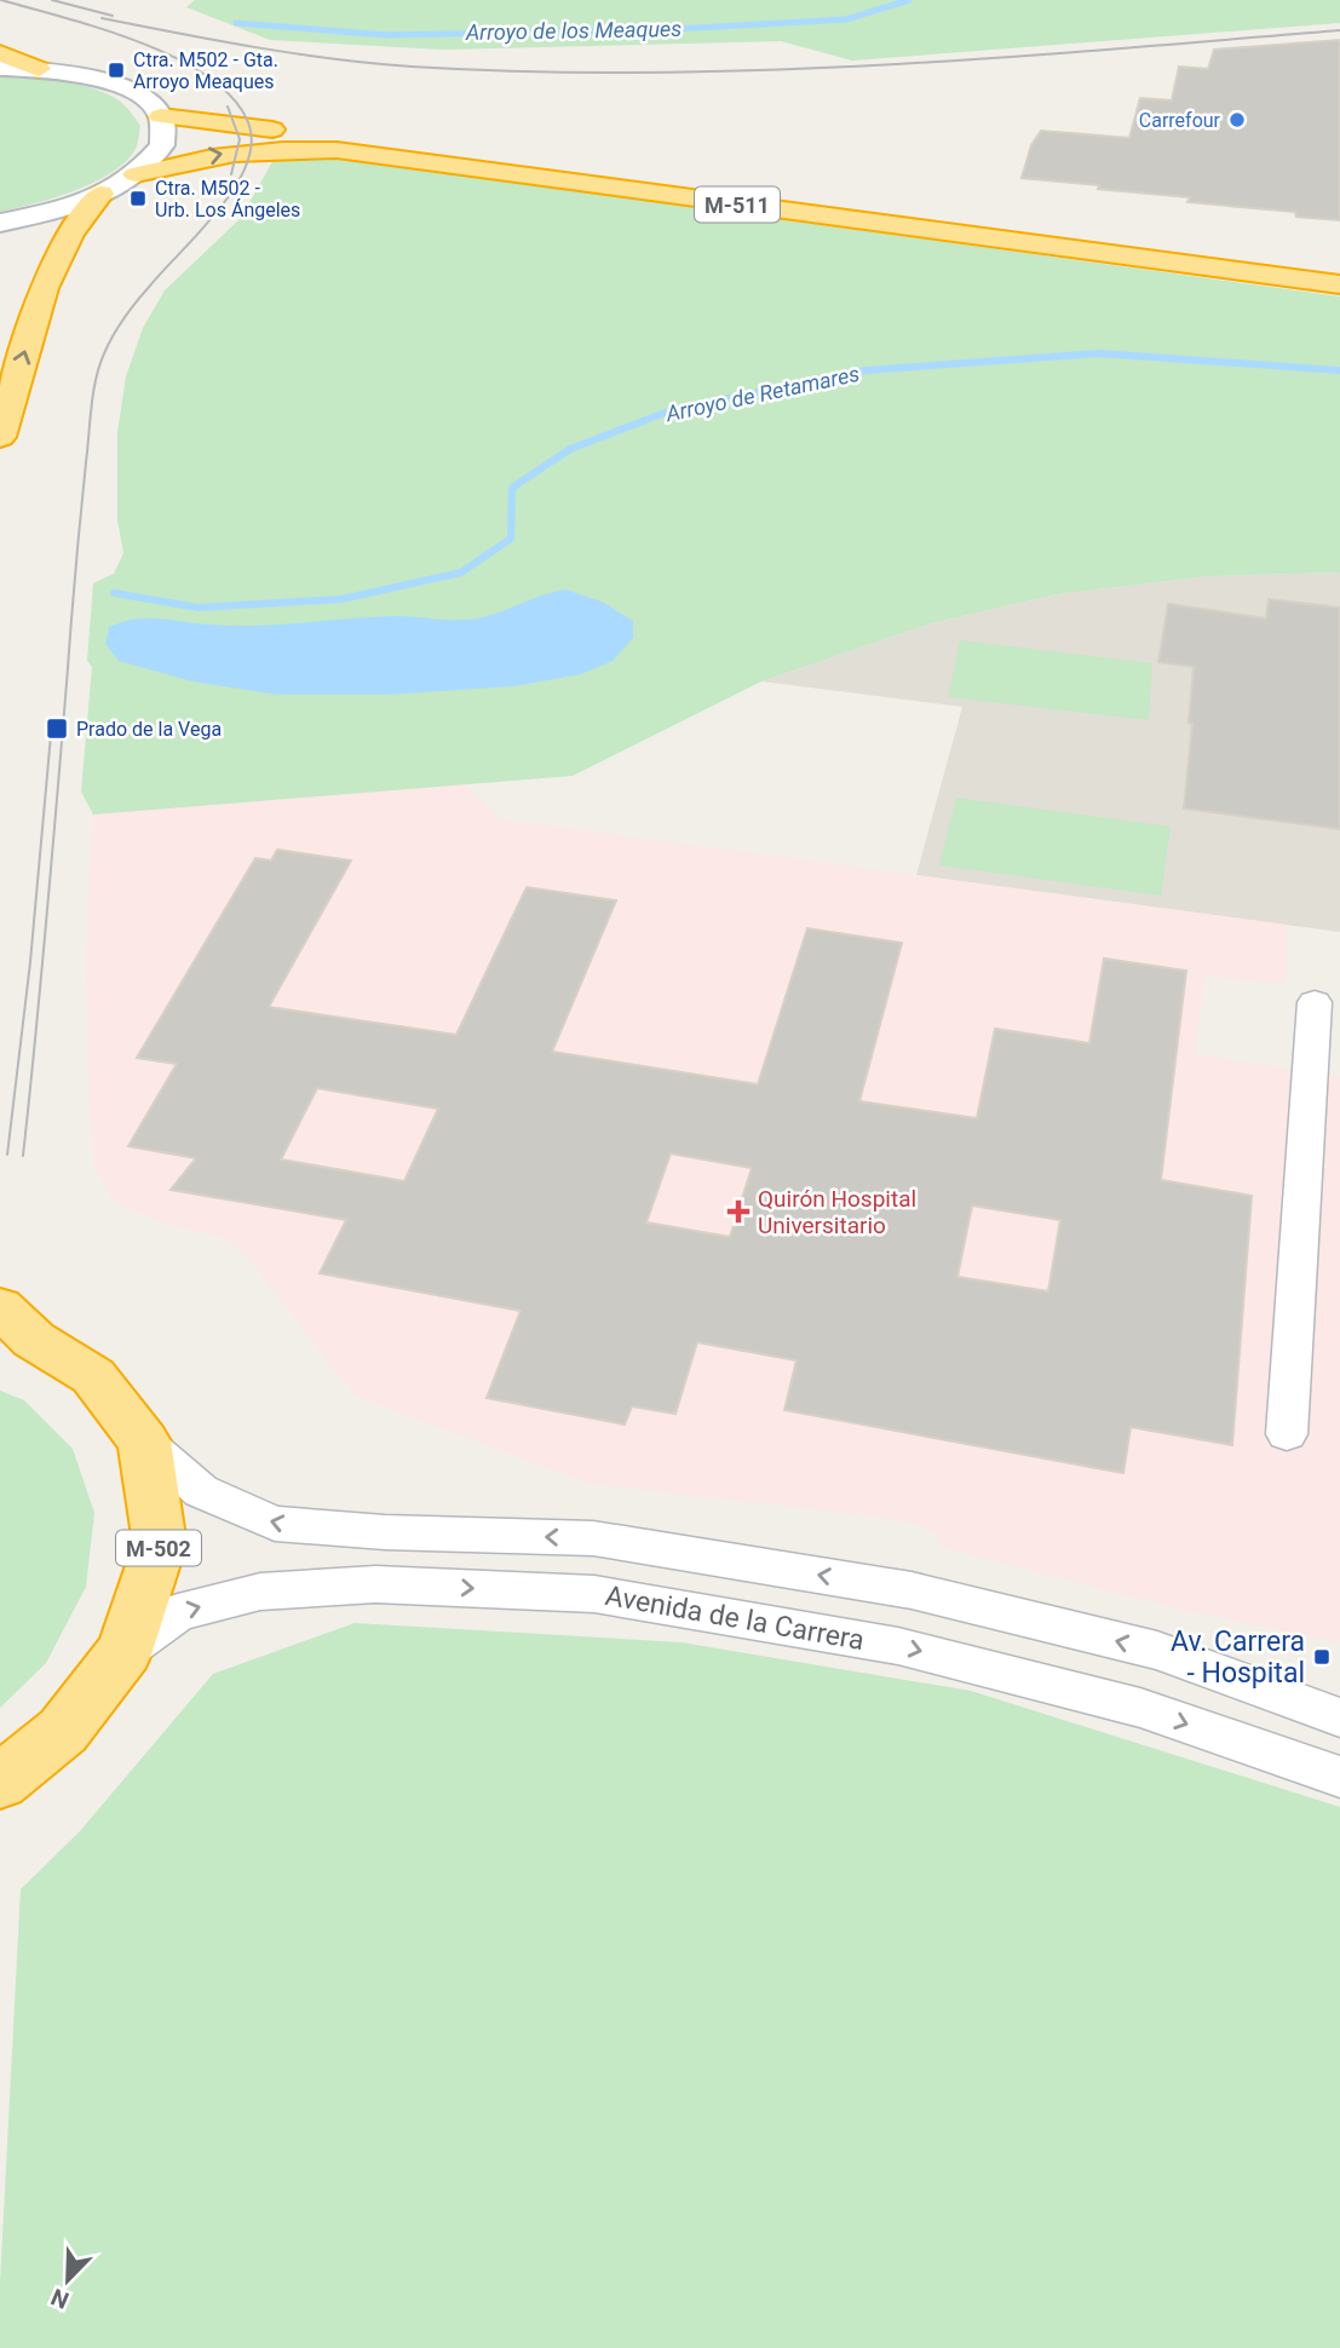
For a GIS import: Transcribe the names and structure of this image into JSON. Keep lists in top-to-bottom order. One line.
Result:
{"streets":{"highway":["M-511","M-502"],"street":["Avenida de la Carrera"]},"crossings":[["M-502","Avenida de la Carrera"]],"water":["Arroyo de los Meaques","Arroyo de Retamares"],"places":{"transit":["Ctra. M502 - Gta. Arroyo Meaques","Ctra. M502 - Urb. Los Ángeles","Prado de la Vega","Av. Carrera - Hospital"],"other":["Carrefour"],"health":["Quirón Hospital Universitario"]},"north":"bottom left"}
